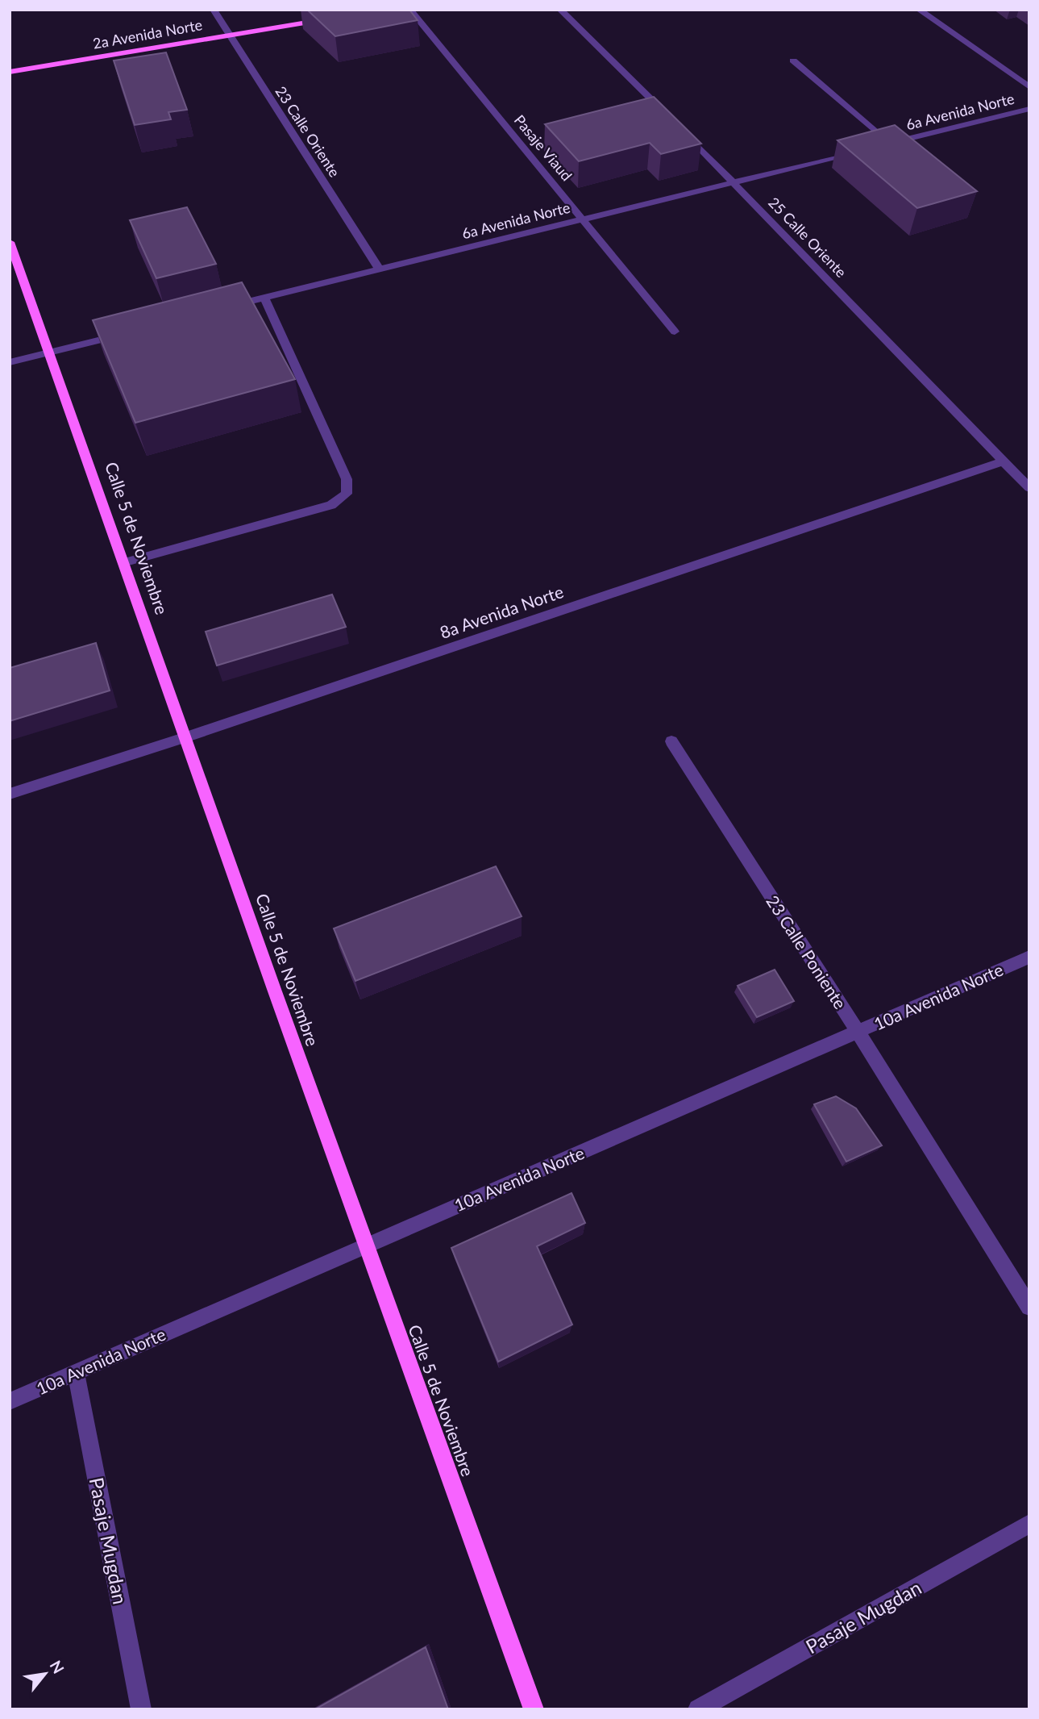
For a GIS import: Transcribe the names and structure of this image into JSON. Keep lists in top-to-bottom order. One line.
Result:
{"streets":{"main road":["2a Avenida Norte","Calle 5 de Noviembre"],"street":["6a Avenida Norte","23 Calle Oriente","Pasaje Viaud","25 Calle Oriente","8a Avenida Norte","23 Calle Poniente","10a Avenida Norte","Pasaje Mugdan"]},"crossings":[["2a Avenida Norte","23 Calle Oriente"],["6a Avenida Norte","23 Calle Oriente"],["6a Avenida Norte","Pasaje Viaud"],["6a Avenida Norte","25 Calle Oriente"],["25 Calle Oriente","8a Avenida Norte"],["Calle 5 de Noviembre","8a Avenida Norte"],["Calle 5 de Noviembre","10a Avenida Norte"],["23 Calle Poniente","10a Avenida Norte"],["10a Avenida Norte","Pasaje Mugdan"]],"north":"top right"}
